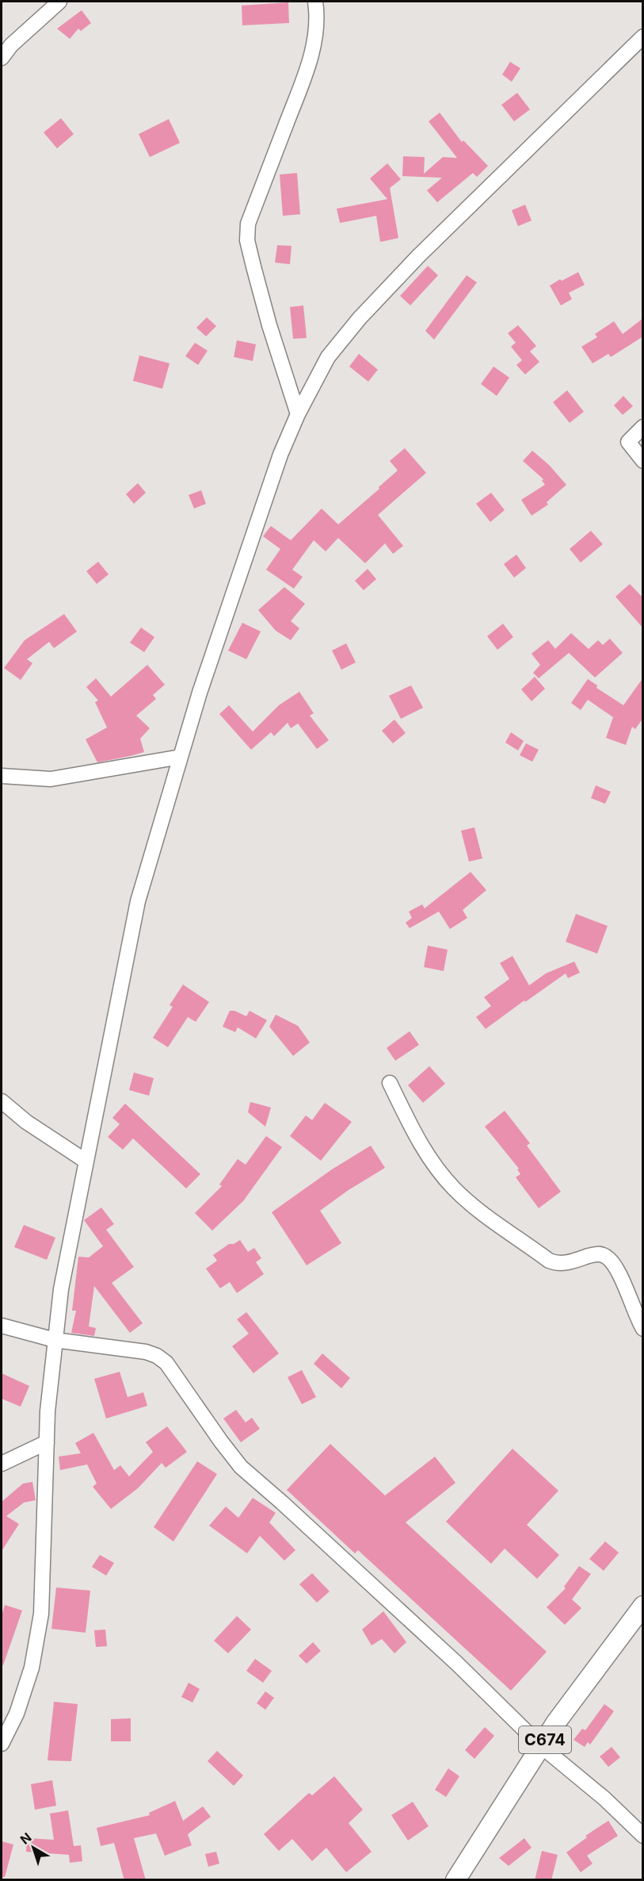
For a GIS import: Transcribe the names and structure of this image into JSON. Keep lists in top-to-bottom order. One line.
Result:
{"streets":{"main road":["C674"]},"north":"top left"}
